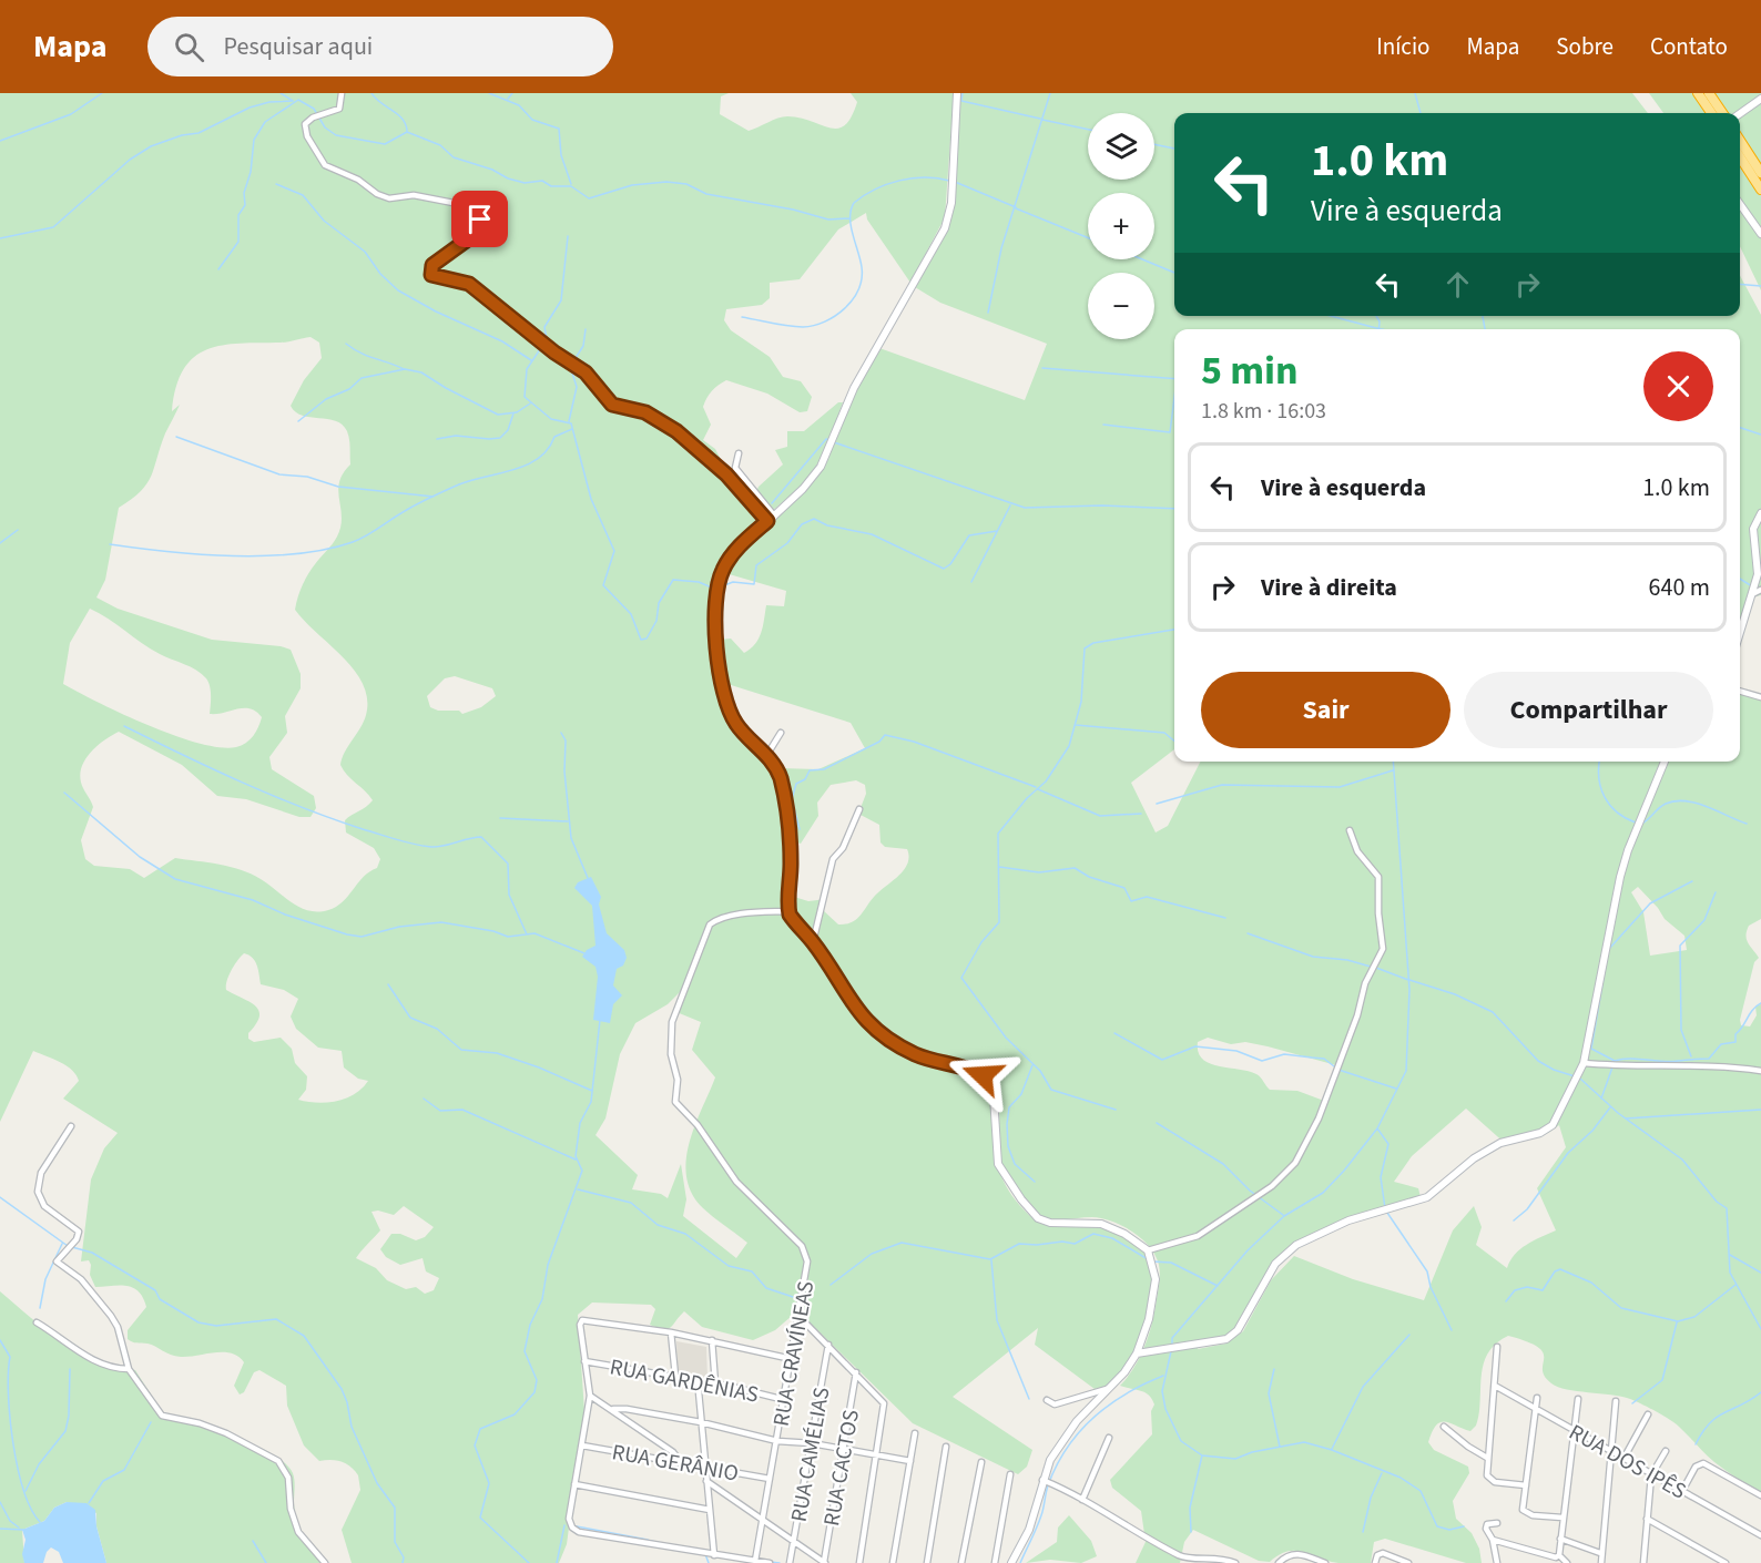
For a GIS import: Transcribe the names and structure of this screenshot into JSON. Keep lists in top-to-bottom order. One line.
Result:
{"streets":{"street":["RUA CRAVÍNEAS","RUA GARDÊNIAS","RUA CAMÉLIAS","RUA DOS IPÊS","RUA GERÂNIO","RUA CACTOS"]},"crossings":[["RUA CRAVÍNEAS","RUA GARDÊNIAS"],["RUA CRAVÍNEAS","RUA GERÂNIO"]],"page":{"header":"Mapa","search":"Pesquisar aqui","nav":["Início","Mapa","Sobre","Contato"],"map_buttons":["+","−"],"turn":["1.0 km","Vire à esquerda"],"heading":["5 min","1.8 km · 16:03"],"list":[{"name":"Vire à esquerda","value":"1.0 km"},{"name":"Vire à direita","value":"640 m"}],"buttons":["Sair","Compartilhar"]}}
